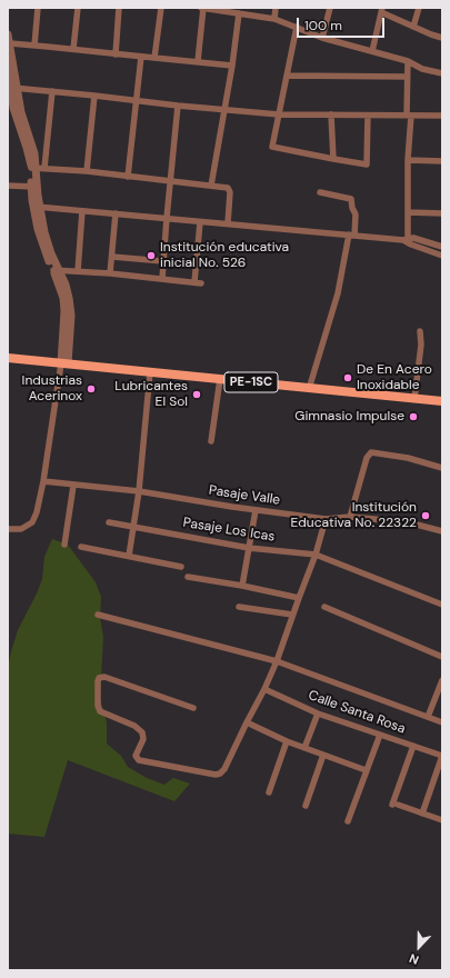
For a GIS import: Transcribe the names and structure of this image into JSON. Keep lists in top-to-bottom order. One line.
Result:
{"streets":{"main road":["PE-1SC"],"street":["Pasaje Valle","Pasaje Los Icas","Calle Santa Rosa"]},"places":["Institución educativa inicial No. 526","De En Acero Inoxidable","Industrias Acerinox","Lubricantes El Sol","Gimnasio Impulse","Institución Educativa No. 22322"],"scale_bar":"100 m","north":"bottom"}
